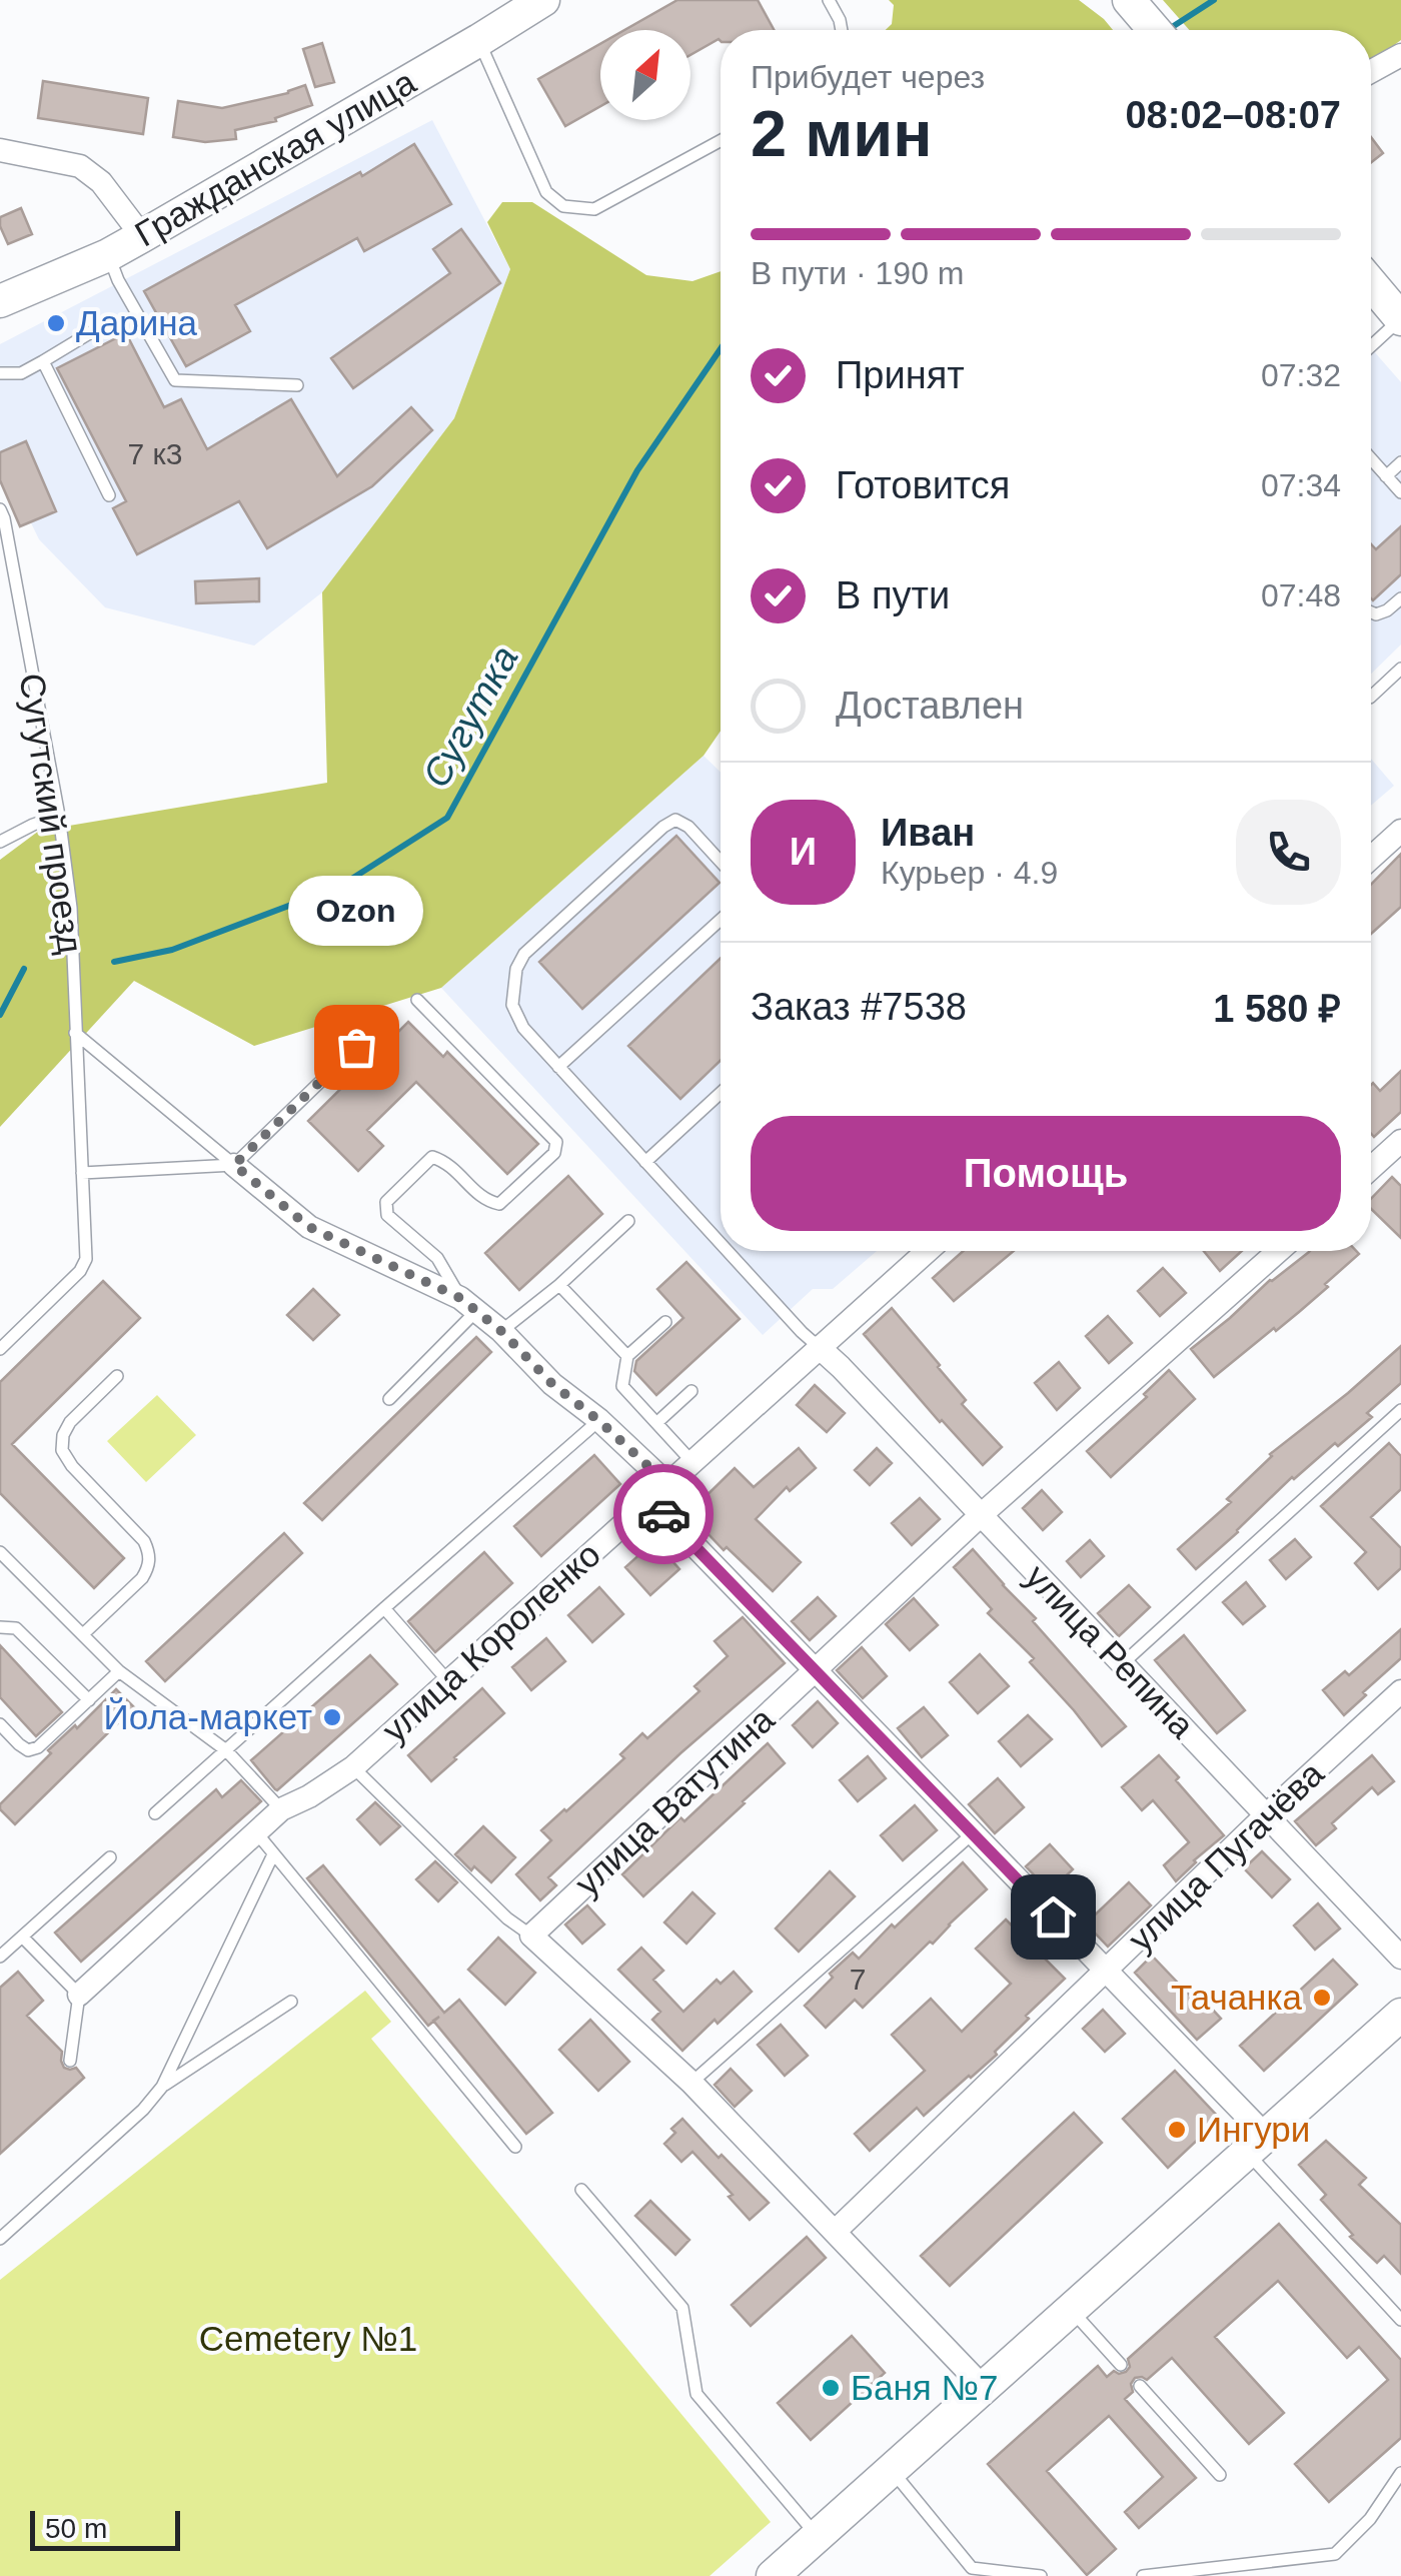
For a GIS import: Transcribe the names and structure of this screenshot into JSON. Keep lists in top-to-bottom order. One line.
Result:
{"streets":{"main road":["Гражданская улица"],"street":["улица Короленко","улица Репина","улица Ватутина","улица Пугачёва"],"lane":["Сугутский проезд"]},"crossings":[["улица Короленко","улица Репина"],["улица Репина","улица Ватутина"],["улица Репина","улица Пугачёва"]],"water":["Сугутка"],"parks":["Cemetery №1"],"places":["Дарина","Ozon","Йола-маркет","Тачанка","Ингури","Баня №7"],"house_numbers":["7 к3","7"],"scale_bar":"50 m","north":"top right","page":{"heading":["2 мин","Прибудет через","08:02–08:07"],"panel":["Иван","Курьер · 4.9","Заказ #7538","1 580 ₽"],"bar":"В пути · 190 m","list":[["Принят","07:32"],["Готовится","07:34"],["В пути","07:48"],"Доставлен"],"round":"И","bubble":"Ozon","buttons":"Помощь","scale":"50 m"}}
